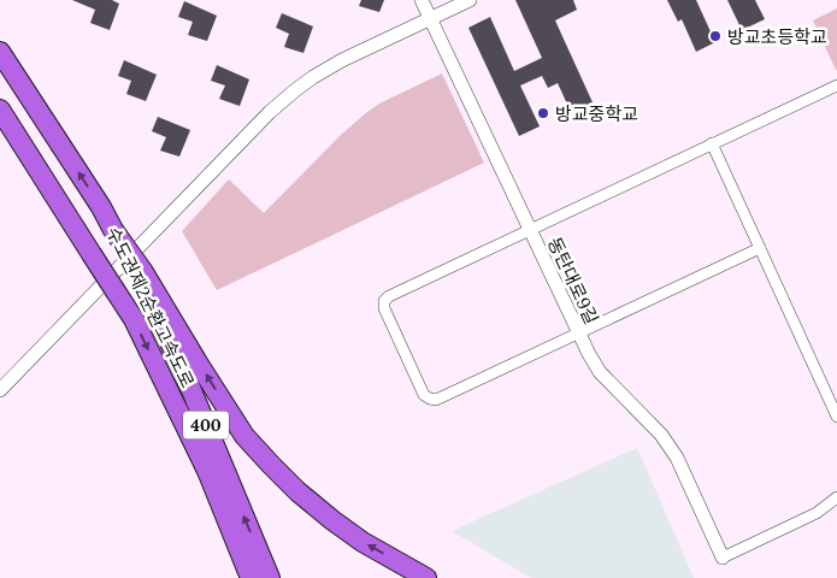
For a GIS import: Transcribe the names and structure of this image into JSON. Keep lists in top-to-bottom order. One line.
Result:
{"streets":{"highway":["수도권제2순환고속도로","400"],"street":["동탄대로9길"]},"places":["방교초등학교","방교중학교"]}
